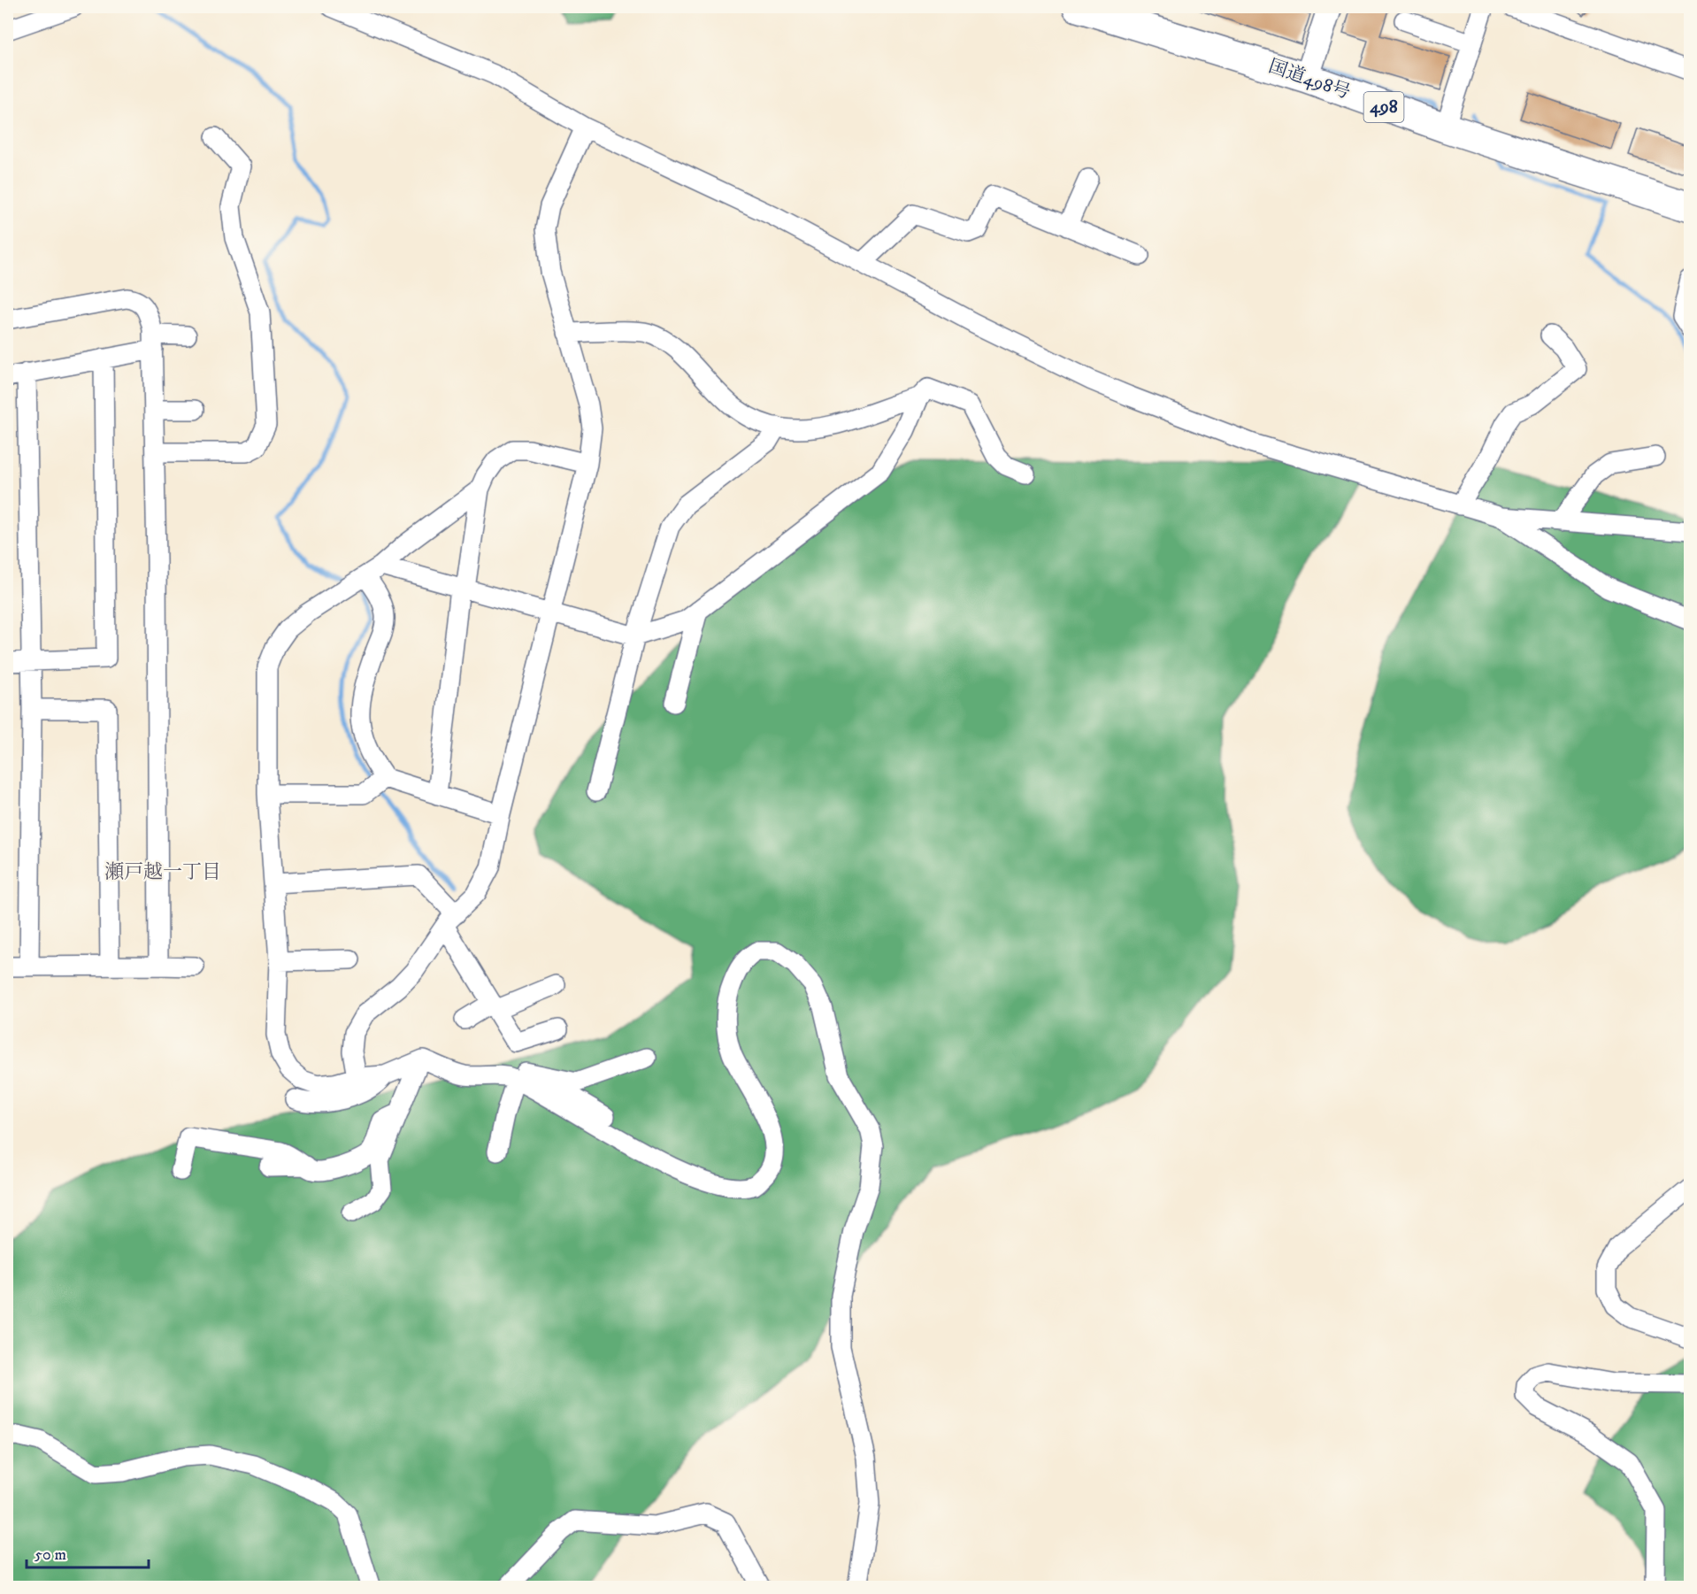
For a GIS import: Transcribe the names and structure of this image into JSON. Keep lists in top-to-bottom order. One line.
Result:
{"streets":{"highway":["国道498号","498"]},"districts":["瀬戸越一丁目"],"scale_bar":"50 m"}
